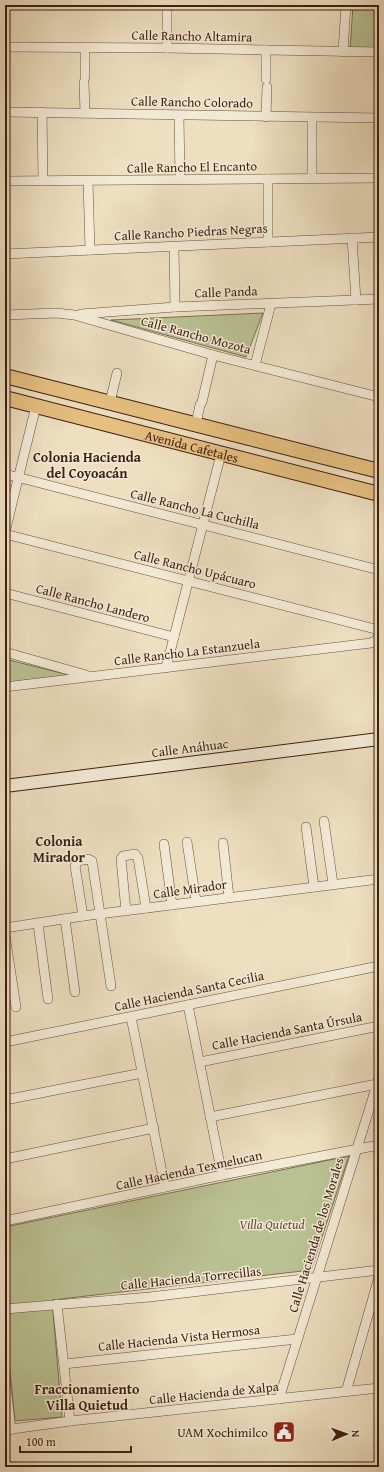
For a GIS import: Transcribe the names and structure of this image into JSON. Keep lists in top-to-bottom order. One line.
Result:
{"streets":{"main road":["Avenida Cafetales"],"street":["Calle Rancho Altamira","Calle Rancho Colorado","Calle Rancho El Encanto","Calle Rancho Piedras Negras","Calle Panda","Calle Rancho Mozota","Calle Rancho La Cuchilla","Calle Rancho Upácuaro","Calle Rancho Landero","Calle Rancho La Estanzuela","Calle Anáhuac","Calle Mirador","Calle Hacienda Santa Cecilia","Calle Hacienda Santa Úrsula","Calle Hacienda Texmelucan","Calle Hacienda de los Morales","Calle Hacienda Torrecillas","Calle Hacienda Vista Hermosa","Calle Hacienda de Xalpa"]},"crossings":[["Calle Panda","Calle Rancho Mozota"],["Calle Hacienda Texmelucan","Calle Hacienda de los Morales"],["Calle Hacienda de los Morales","Calle Hacienda Torrecillas"],["Calle Hacienda de los Morales","Calle Hacienda Vista Hermosa"],["Calle Hacienda de los Morales","Calle Hacienda de Xalpa"]],"districts":["Colonia Hacienda del Coyoacán","Colonia Mirador","Fraccionamiento Villa Quietud"],"parks":["Villa Quietud"],"places":{"public building":["UAM Xochimilco"]},"scale_bar":"100 m","north":"right"}
